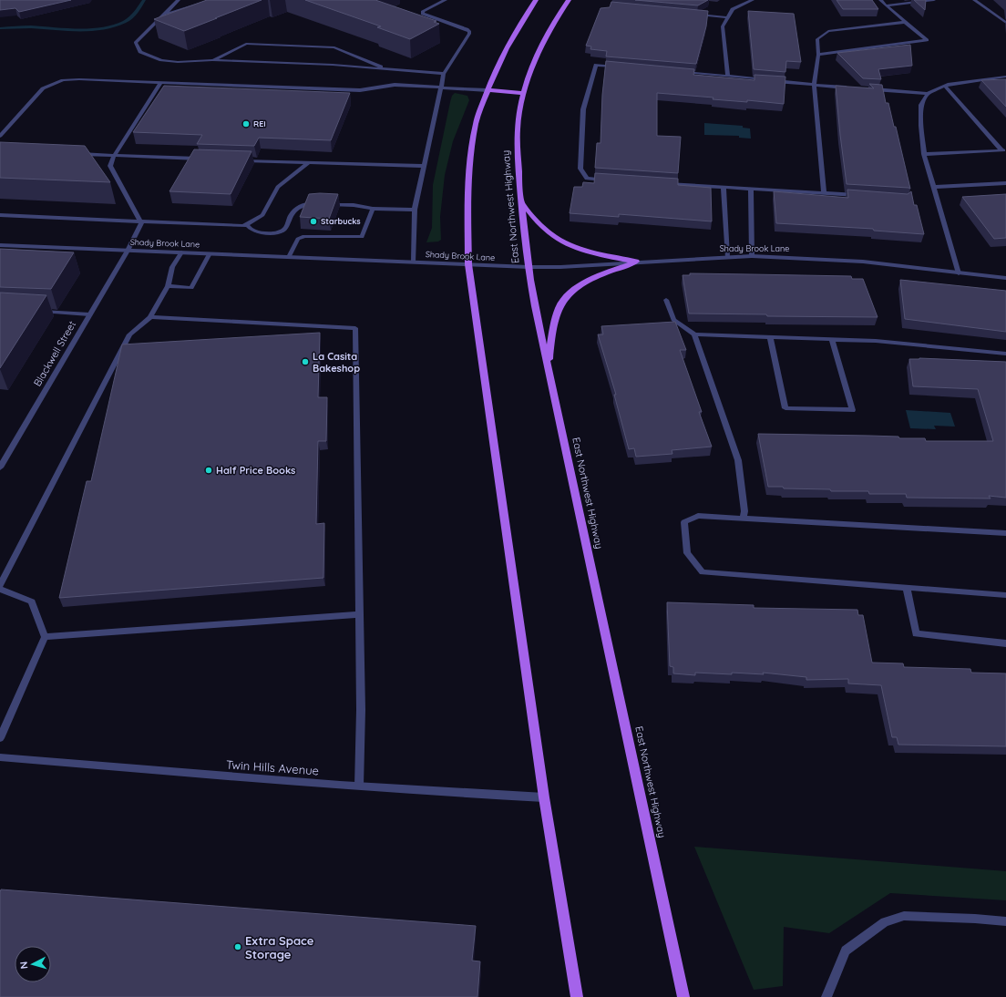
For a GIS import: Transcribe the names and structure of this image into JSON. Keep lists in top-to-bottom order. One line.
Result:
{"streets":{"main road":["East Northwest Highway"],"street":["Shady Brook Lane","Blackwell Street","Twin Hills Avenue"]},"crossings":[["East Northwest Highway","Shady Brook Lane"],["Shady Brook Lane","Blackwell Street"]],"places":["REI","Starbucks","La Casita Bakeshop","Half Price Books","Extra Space Storage"],"north":"left"}
